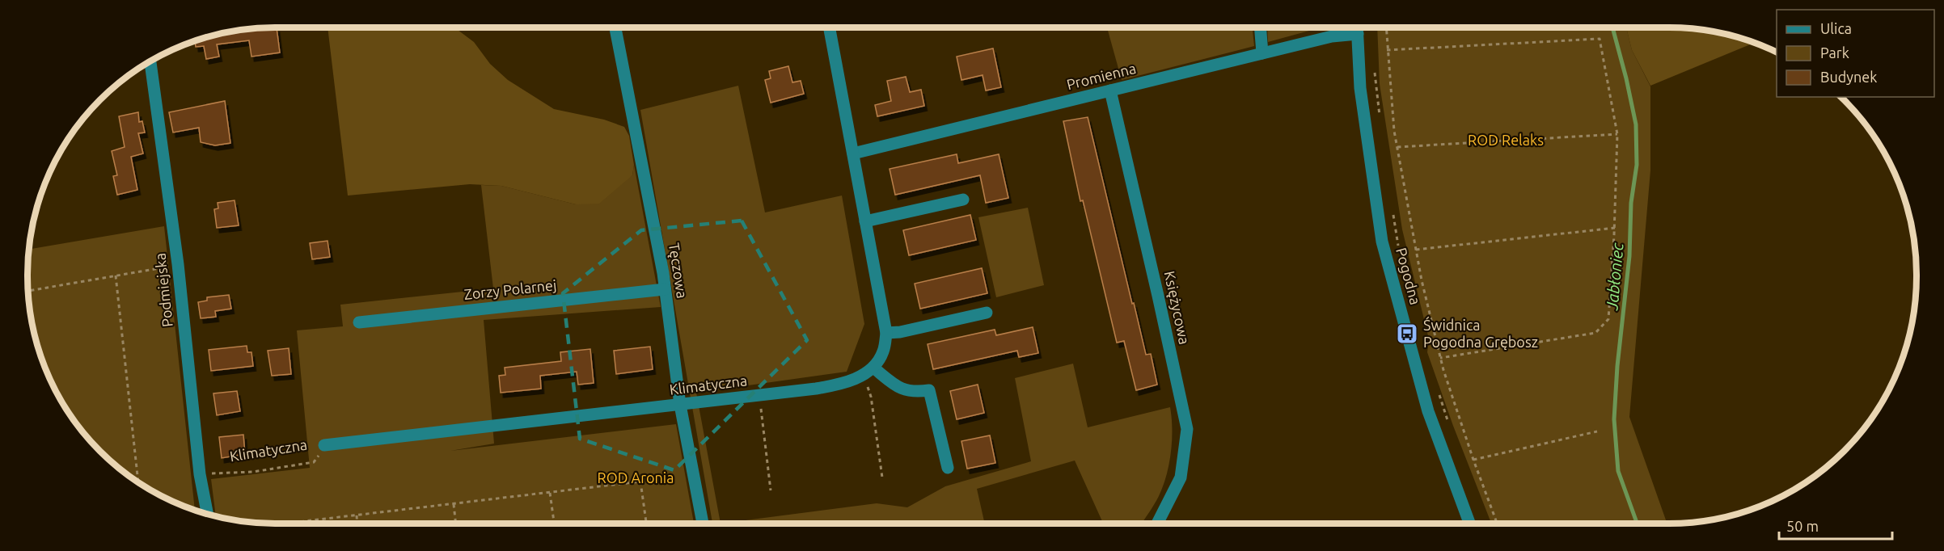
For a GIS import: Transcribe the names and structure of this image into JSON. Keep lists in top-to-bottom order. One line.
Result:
{"streets":{"street":["Promienna","Tęczowa","Pogodna","Podmiejska","Zorzy Polarnej","Księżycowa","Klimatyczna"]},"crossings":[["Promienna","Pogodna"],["Promienna","Księżycowa"],["Tęczowa","Zorzy Polarnej"],["Tęczowa","Klimatyczna"],["Podmiejska","Klimatyczna"]],"water":["Jabłoniec"],"parks":["ROD Relaks","ROD Aronia"],"places":{"bus stop":["Świdnica Pogodna Grębosz"]},"legend":["Ulica","Park","Budynek"],"scale_bar":"50 m"}
